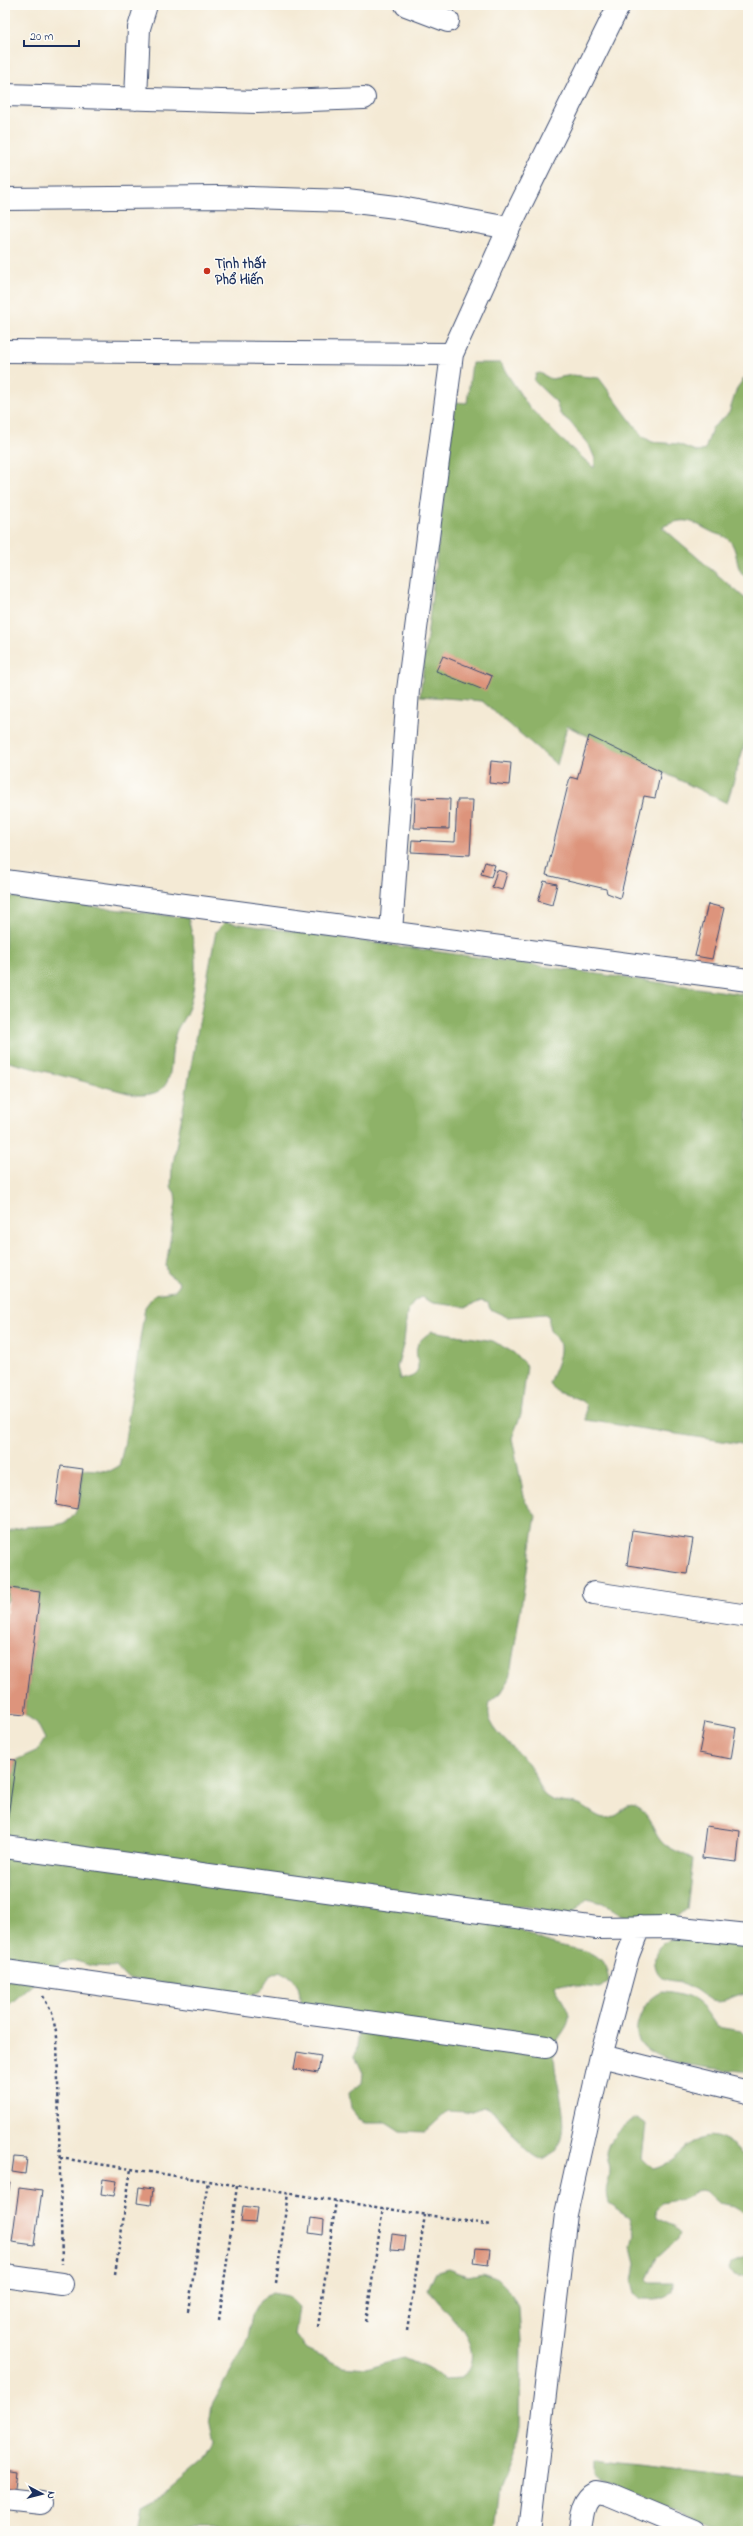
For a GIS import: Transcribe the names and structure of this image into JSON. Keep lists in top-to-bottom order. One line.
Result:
{"places":["Tịnh thất Phổ Hiến"],"scale_bar":"20 m","north":"right"}
